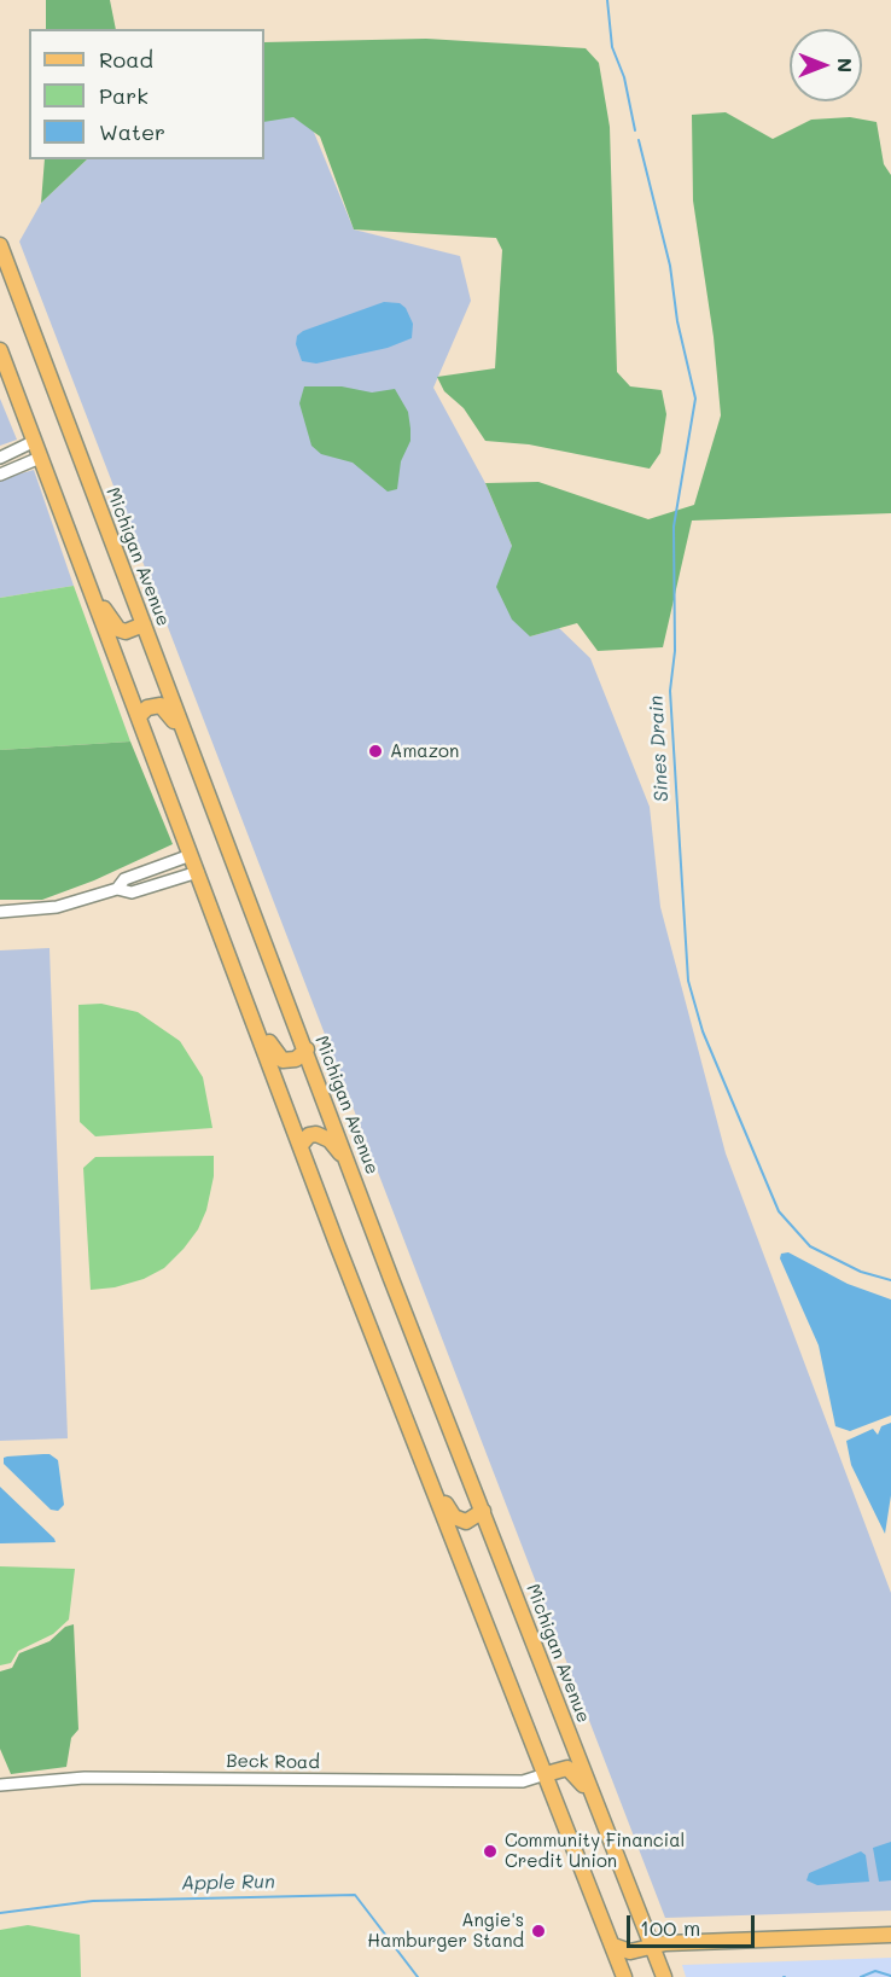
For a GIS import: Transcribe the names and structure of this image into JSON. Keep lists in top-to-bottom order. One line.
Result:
{"streets":{"main road":["Michigan Avenue"],"street":["Beck Road"]},"water":["Sines Drain","Apple Run"],"places":["Amazon","Community Financial Credit Union","Angie's Hamburger Stand"],"legend":["Road","Park","Water"],"scale_bar":"100 m","north":"right"}
